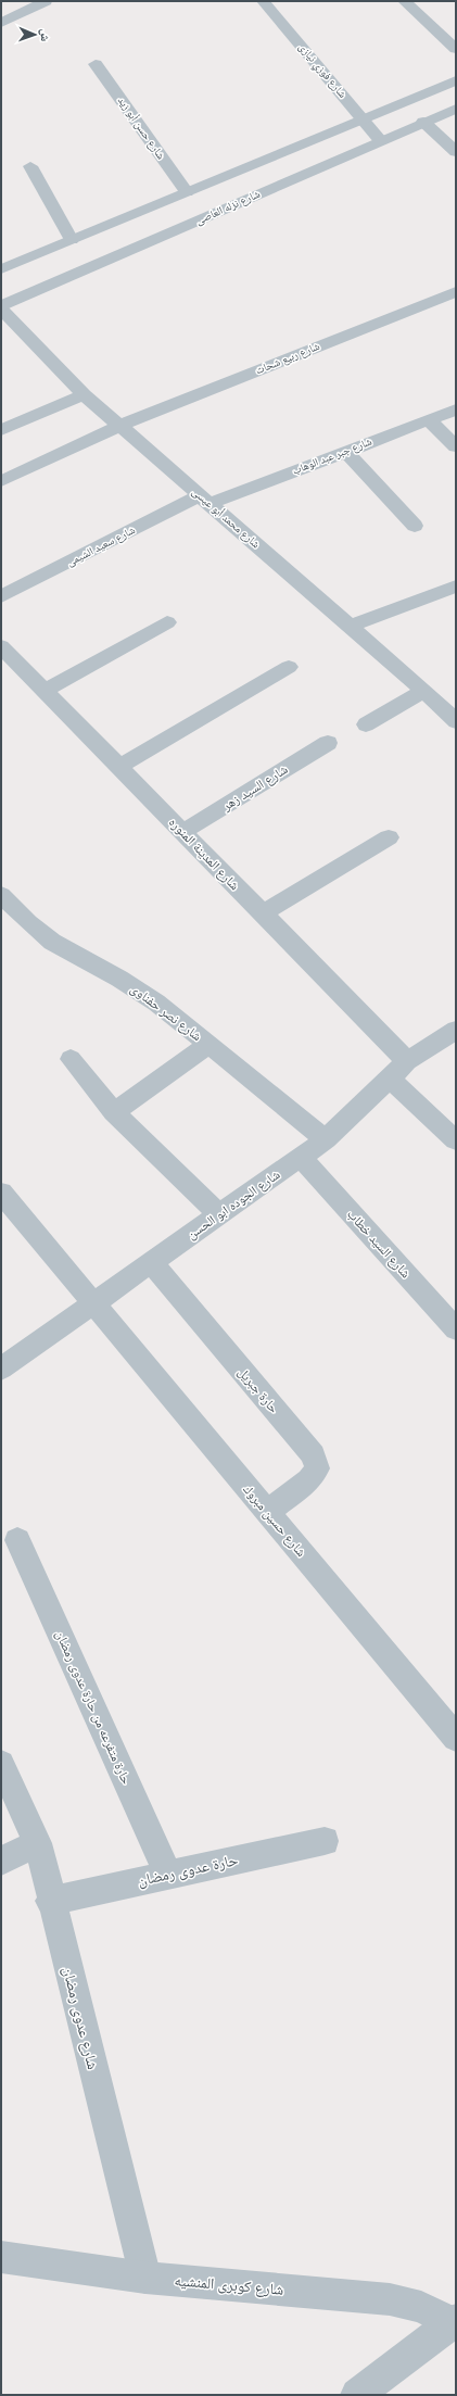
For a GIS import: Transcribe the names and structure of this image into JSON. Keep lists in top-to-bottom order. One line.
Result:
{"streets":{"street":["شارع فوزي نيازى","شارع حسن أبو زيد","شارع نزله العاصى","شارع ربيع شحات","شارع جبر عبد الوهاب","شارع محمد أبو عيسى","شارع سعيد الشيمى","شارع السيد زهر","شارع المدينة المنوره","شارع نصر حفناوى","شارع الجوده ابو الحسن","شارع السيد خطاب","حارة جبريل","شارع حسين مبروك","حارة متفرعه من حارة عدوى رمضان","حارة عدوى رمضان","شارع عدوى رمضان","شارع كوبرى المنشيه"]},"crossings":[["شارع فوزي نيازى","شارع نزله العاصى"],["شارع نزله العاصى","شارع محمد أبو عيسى"],["شارع ربيع شحات","شارع محمد أبو عيسى"],["شارع جبر عبد الوهاب","شارع محمد أبو عيسى"],["شارع جبر عبد الوهاب","شارع سعيد الشيمى"],["شارع محمد أبو عيسى","شارع سعيد الشيمى"],["شارع السيد زهر","شارع المدينة المنوره"],["شارع المدينة المنوره","شارع الجوده ابو الحسن"],["شارع نصر حفناوى","شارع الجوده ابو الحسن"],["شارع الجوده ابو الحسن","شارع السيد خطاب"],["شارع الجوده ابو الحسن","حارة جبريل"],["شارع الجوده ابو الحسن","شارع حسين مبروك"],["حارة جبريل","شارع حسين مبروك"],["حارة متفرعه من حارة عدوى رمضان","حارة عدوى رمضان"],["حارة عدوى رمضان","شارع عدوى رمضان"],["شارع عدوى رمضان","شارع كوبرى المنشيه"]],"north":"right"}
